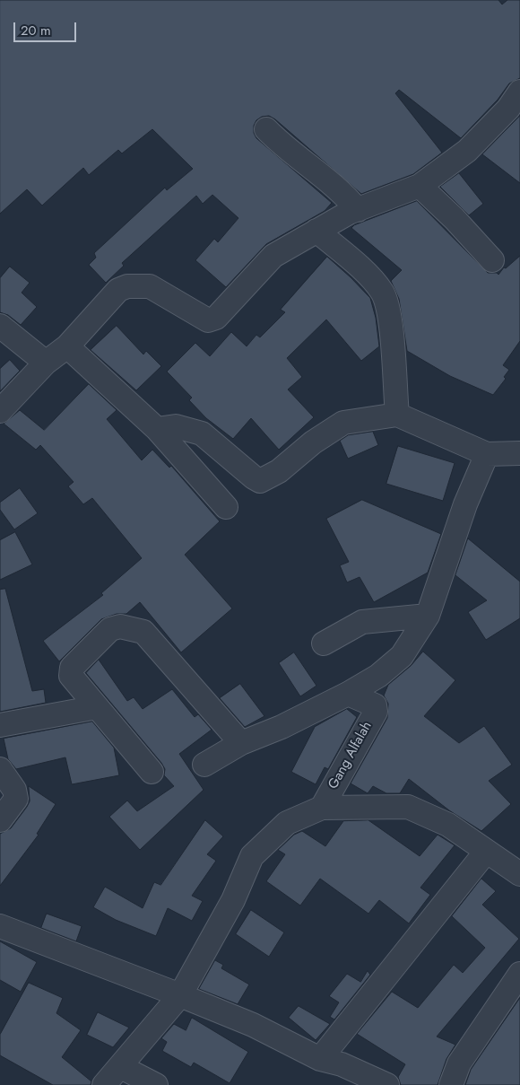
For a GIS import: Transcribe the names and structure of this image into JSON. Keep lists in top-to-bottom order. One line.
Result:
{"streets":{"street":["Gang Alfalah"]},"scale_bar":"20 m"}
